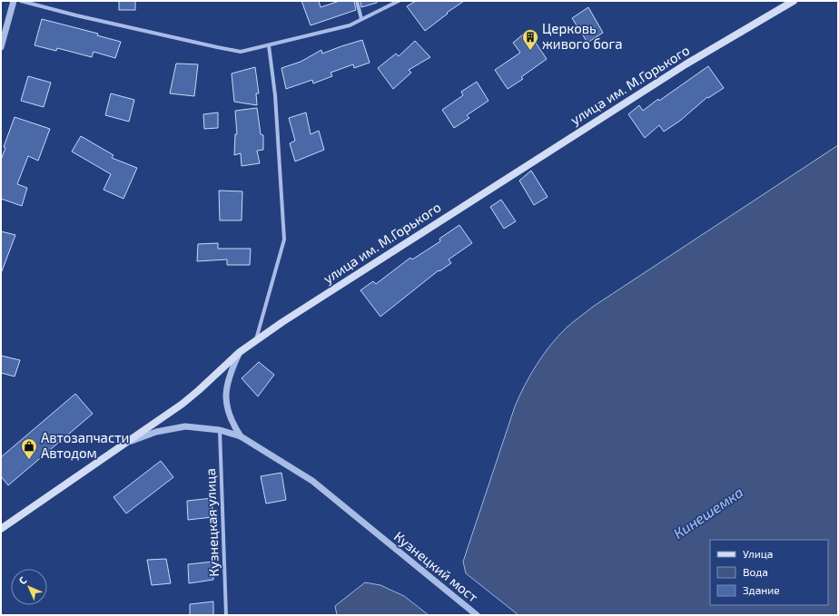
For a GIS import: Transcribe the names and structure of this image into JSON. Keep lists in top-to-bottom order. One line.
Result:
{"streets":{"main road":["улица им. М.Горького"],"street":["Кузнецкая улица","Кузнецкий мост"]},"crossings":[["улица им. М.Горького","Кузнецкий мост"],["Кузнецкая улица","Кузнецкий мост"]],"water":["Кинешемка"],"places":{"building":["Церковь живого бога"],"shop":["Автозапчасти Автодом"]},"legend":["Улица","Вода","Здание"],"north":"top left"}
